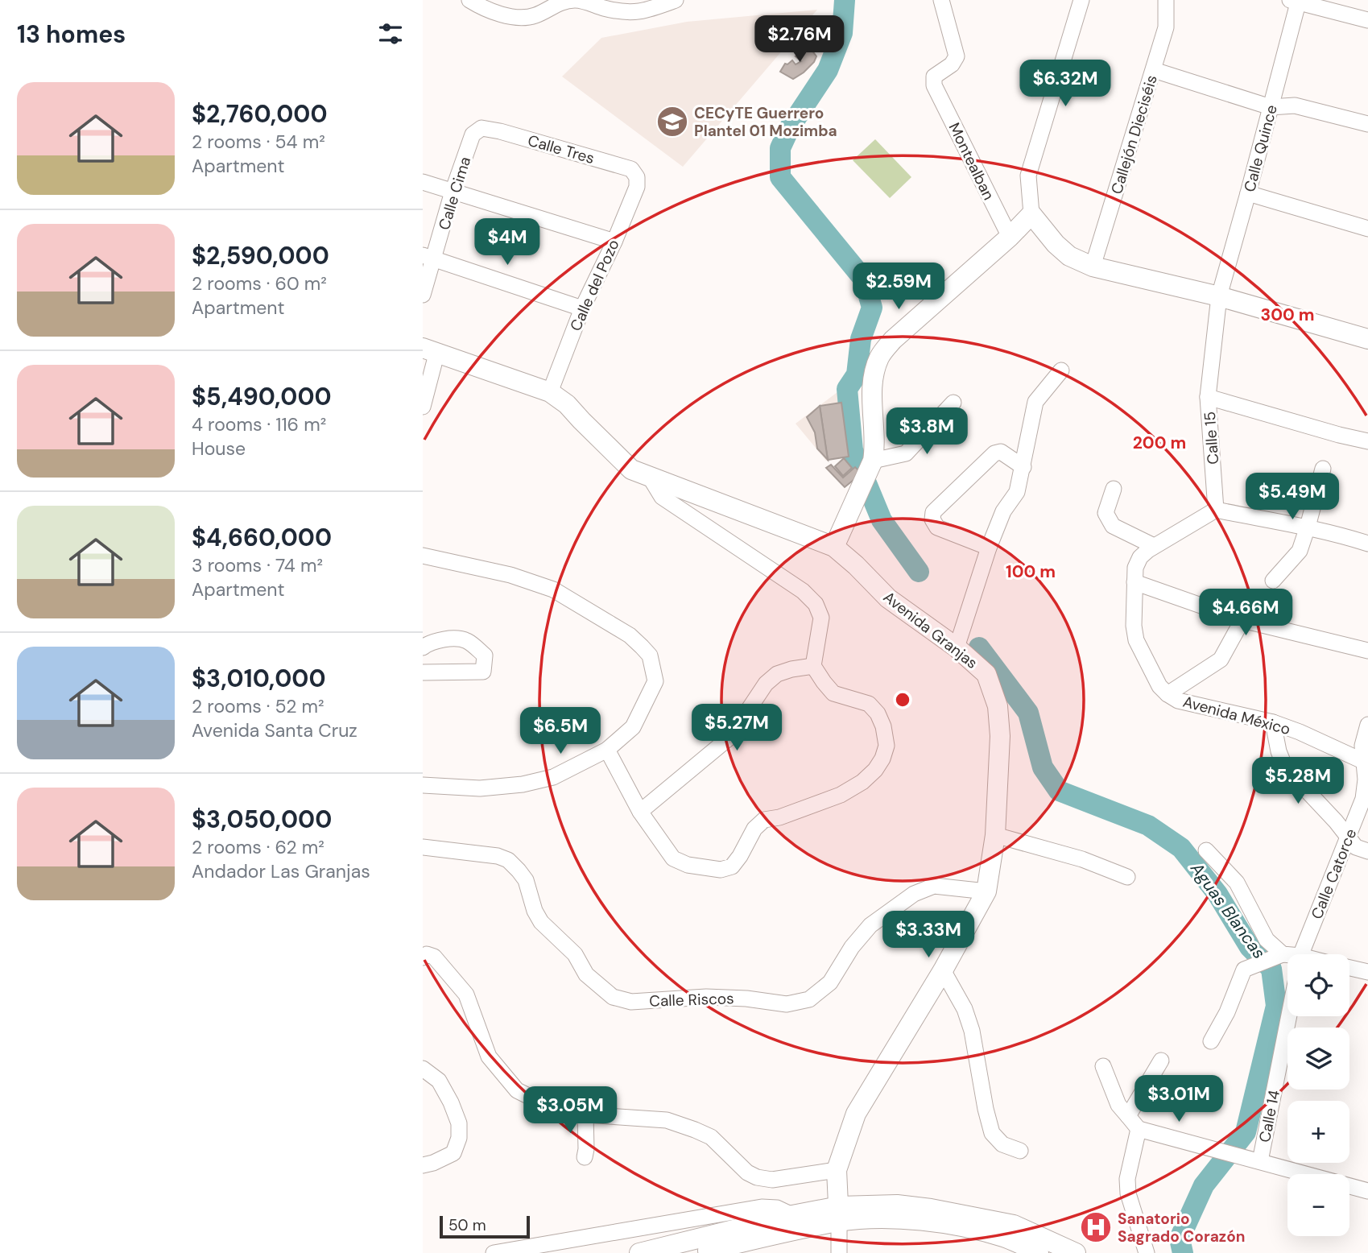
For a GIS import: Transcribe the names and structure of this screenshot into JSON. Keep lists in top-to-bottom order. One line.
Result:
{"streets":{"main road":["Avenida Granjas"],"street":["Callejón Dieciséis","Calle Quince","Calle Tres","Montealban","Calle Cima","Calle del Pozo","Calle 15","Avenida México","Calle Catorce","Calle Riscos","Calle 14"]},"crossings":[["Calle Quince","Calle 15"],["Calle Tres","Calle Cima"],["Calle Tres","Calle del Pozo"],["Calle del Pozo","Avenida Granjas"],["Avenida Granjas","Calle Riscos"],["Avenida México","Calle Catorce"]],"water":["Aguas Blancas"],"places":{"school or university":["CECyTE Guerrero Plantel 01 Mozimba"],"hospital":["Sanatorio Sagrado Corazón"]},"scale_bar":"50 m","page":{"heading":"13 homes","price":["$2.76M","$6.32M","$4M","$2.59M","$3.8M","$5.49M","$4.66M","$5.27M","$6.5M","$5.28M","$3.33M","$3.01M","$3.05M"],"list":[{"name":"$2,760,000","note":"2 rooms · 54 m² · Apartment"},{"name":"$2,590,000","note":"2 rooms · 60 m² · Apartment"},{"name":"$5,490,000","note":"4 rooms · 116 m² · House"},{"name":"$4,660,000","note":"3 rooms · 74 m² · Apartment"},{"name":"$3,010,000","note":"2 rooms · 52 m² · Avenida Santa Cruz"},{"name":"$3,050,000","note":"2 rooms · 62 m² · Andador Las Granjas"}],"map_buttons":["+","−"],"scale":"50 m"},"rings":["300 m","200 m","100 m"]}
